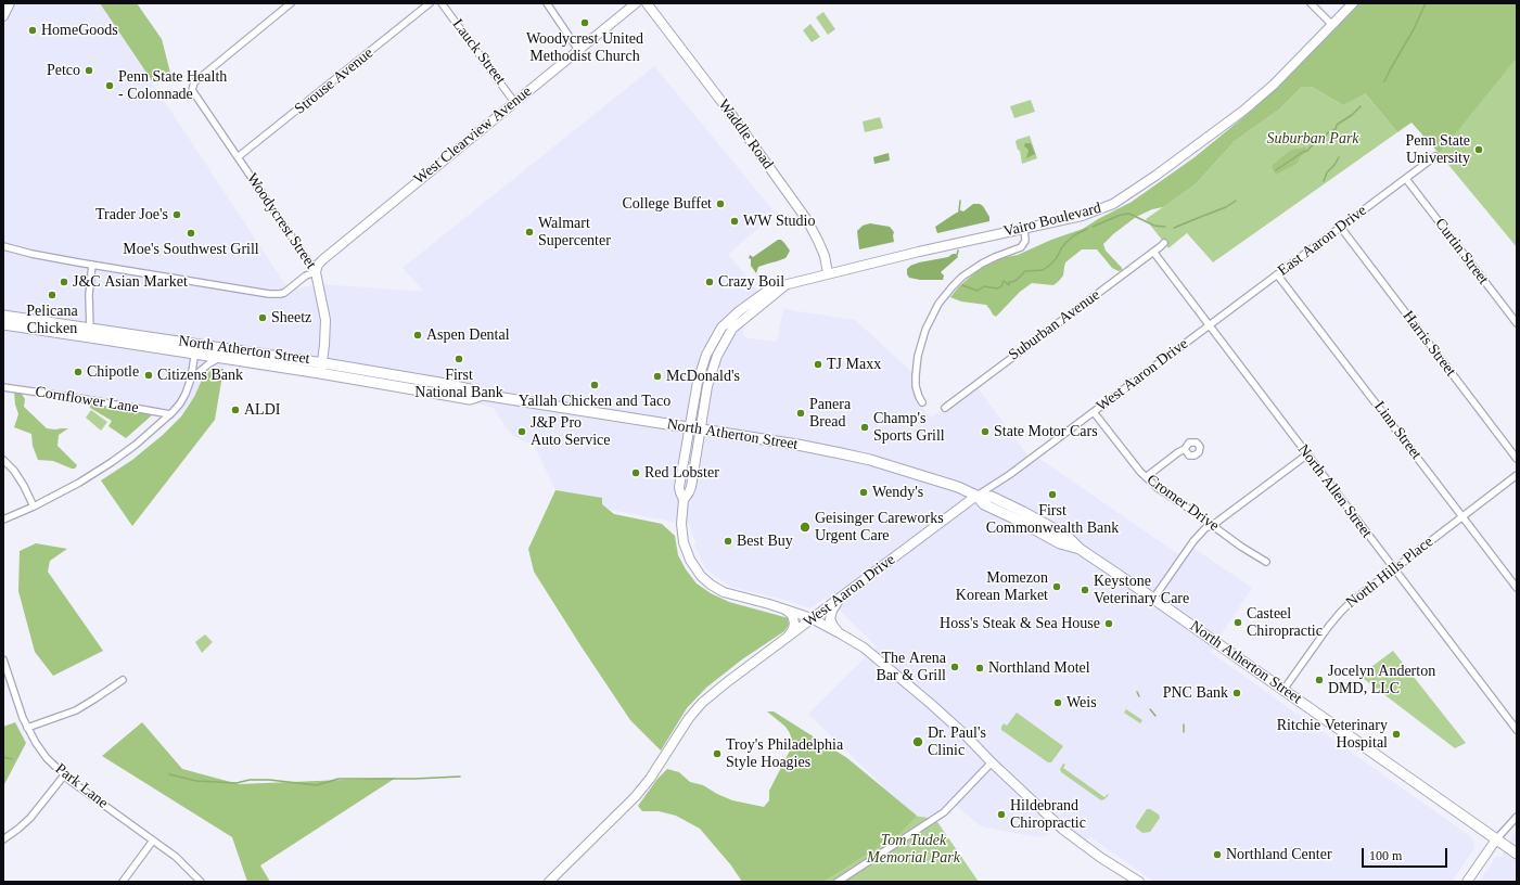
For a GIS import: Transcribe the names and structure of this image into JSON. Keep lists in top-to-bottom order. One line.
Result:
{"streets":{"main road":["North Atherton Street"],"street":["Lauck Street","Strouse Avenue","Waddle Road","West Clearview Avenue","Vairo Boulevard","Woodycrest Street","East Aaron Drive","Curtin Street","Suburban Avenue","Harris Street","West Aaron Drive","Cornflower Lane","Linn Street","North Allen Street","Cromer Drive","North Hills Place","Park Lane"]},"crossings":[["Lauck Street","West Clearview Avenue"],["Strouse Avenue","Woodycrest Street"],["Waddle Road","Vairo Boulevard"],["West Clearview Avenue","Woodycrest Street"],["Vairo Boulevard","North Atherton Street"],["Woodycrest Street","North Atherton Street"],["East Aaron Drive","Curtin Street"],["East Aaron Drive","Harris Street"],["East Aaron Drive","West Aaron Drive"],["East Aaron Drive","Linn Street"],["East Aaron Drive","North Allen Street"],["Suburban Avenue","North Allen Street"],["North Atherton Street","West Aaron Drive"],["North Atherton Street","North Hills Place"],["West Aaron Drive","North Allen Street"],["West Aaron Drive","Cromer Drive"],["Linn Street","North Hills Place"],["North Allen Street","North Hills Place"]],"parks":["Suburban Park","Tom Tudek Memorial Park"],"places":["Woodycrest United Methodist Church","HomeGoods","Petco","Penn State Health - Colonnade","Penn State University","College Buffet","Trader Joe's","WW Studio","Walmart Supercenter","Moe's Southwest Grill","J&C Asian Market","Crazy Boil","Pelicana Chicken","Sheetz","Aspen Dental","First National Bank","TJ Maxx","Chipotle","Citizens Bank","McDonald's","Yallah Chicken and Taco","ALDI","Panera Bread","Champ's Sports Grill","J&P Pro Auto Service","State Motor Cars","Red Lobster","Wendy's","First Commonwealth Bank","Geisinger Careworks Urgent Care","Best Buy","Momezon Korean Market","Keystone Veterinary Care","Casteel Chiropractic","Hoss's Steak & Sea House","The Arena Bar & Grill","Northland Motel","Jocelyn Anderton DMD, LLC","PNC Bank","Weis","Ritchie Veterinary Hospital","Dr. Paul's Clinic","Troy's Philadelphia Style Hoagies","Hildebrand Chiropractic","Northland Center"],"scale_bar":"100 m"}
